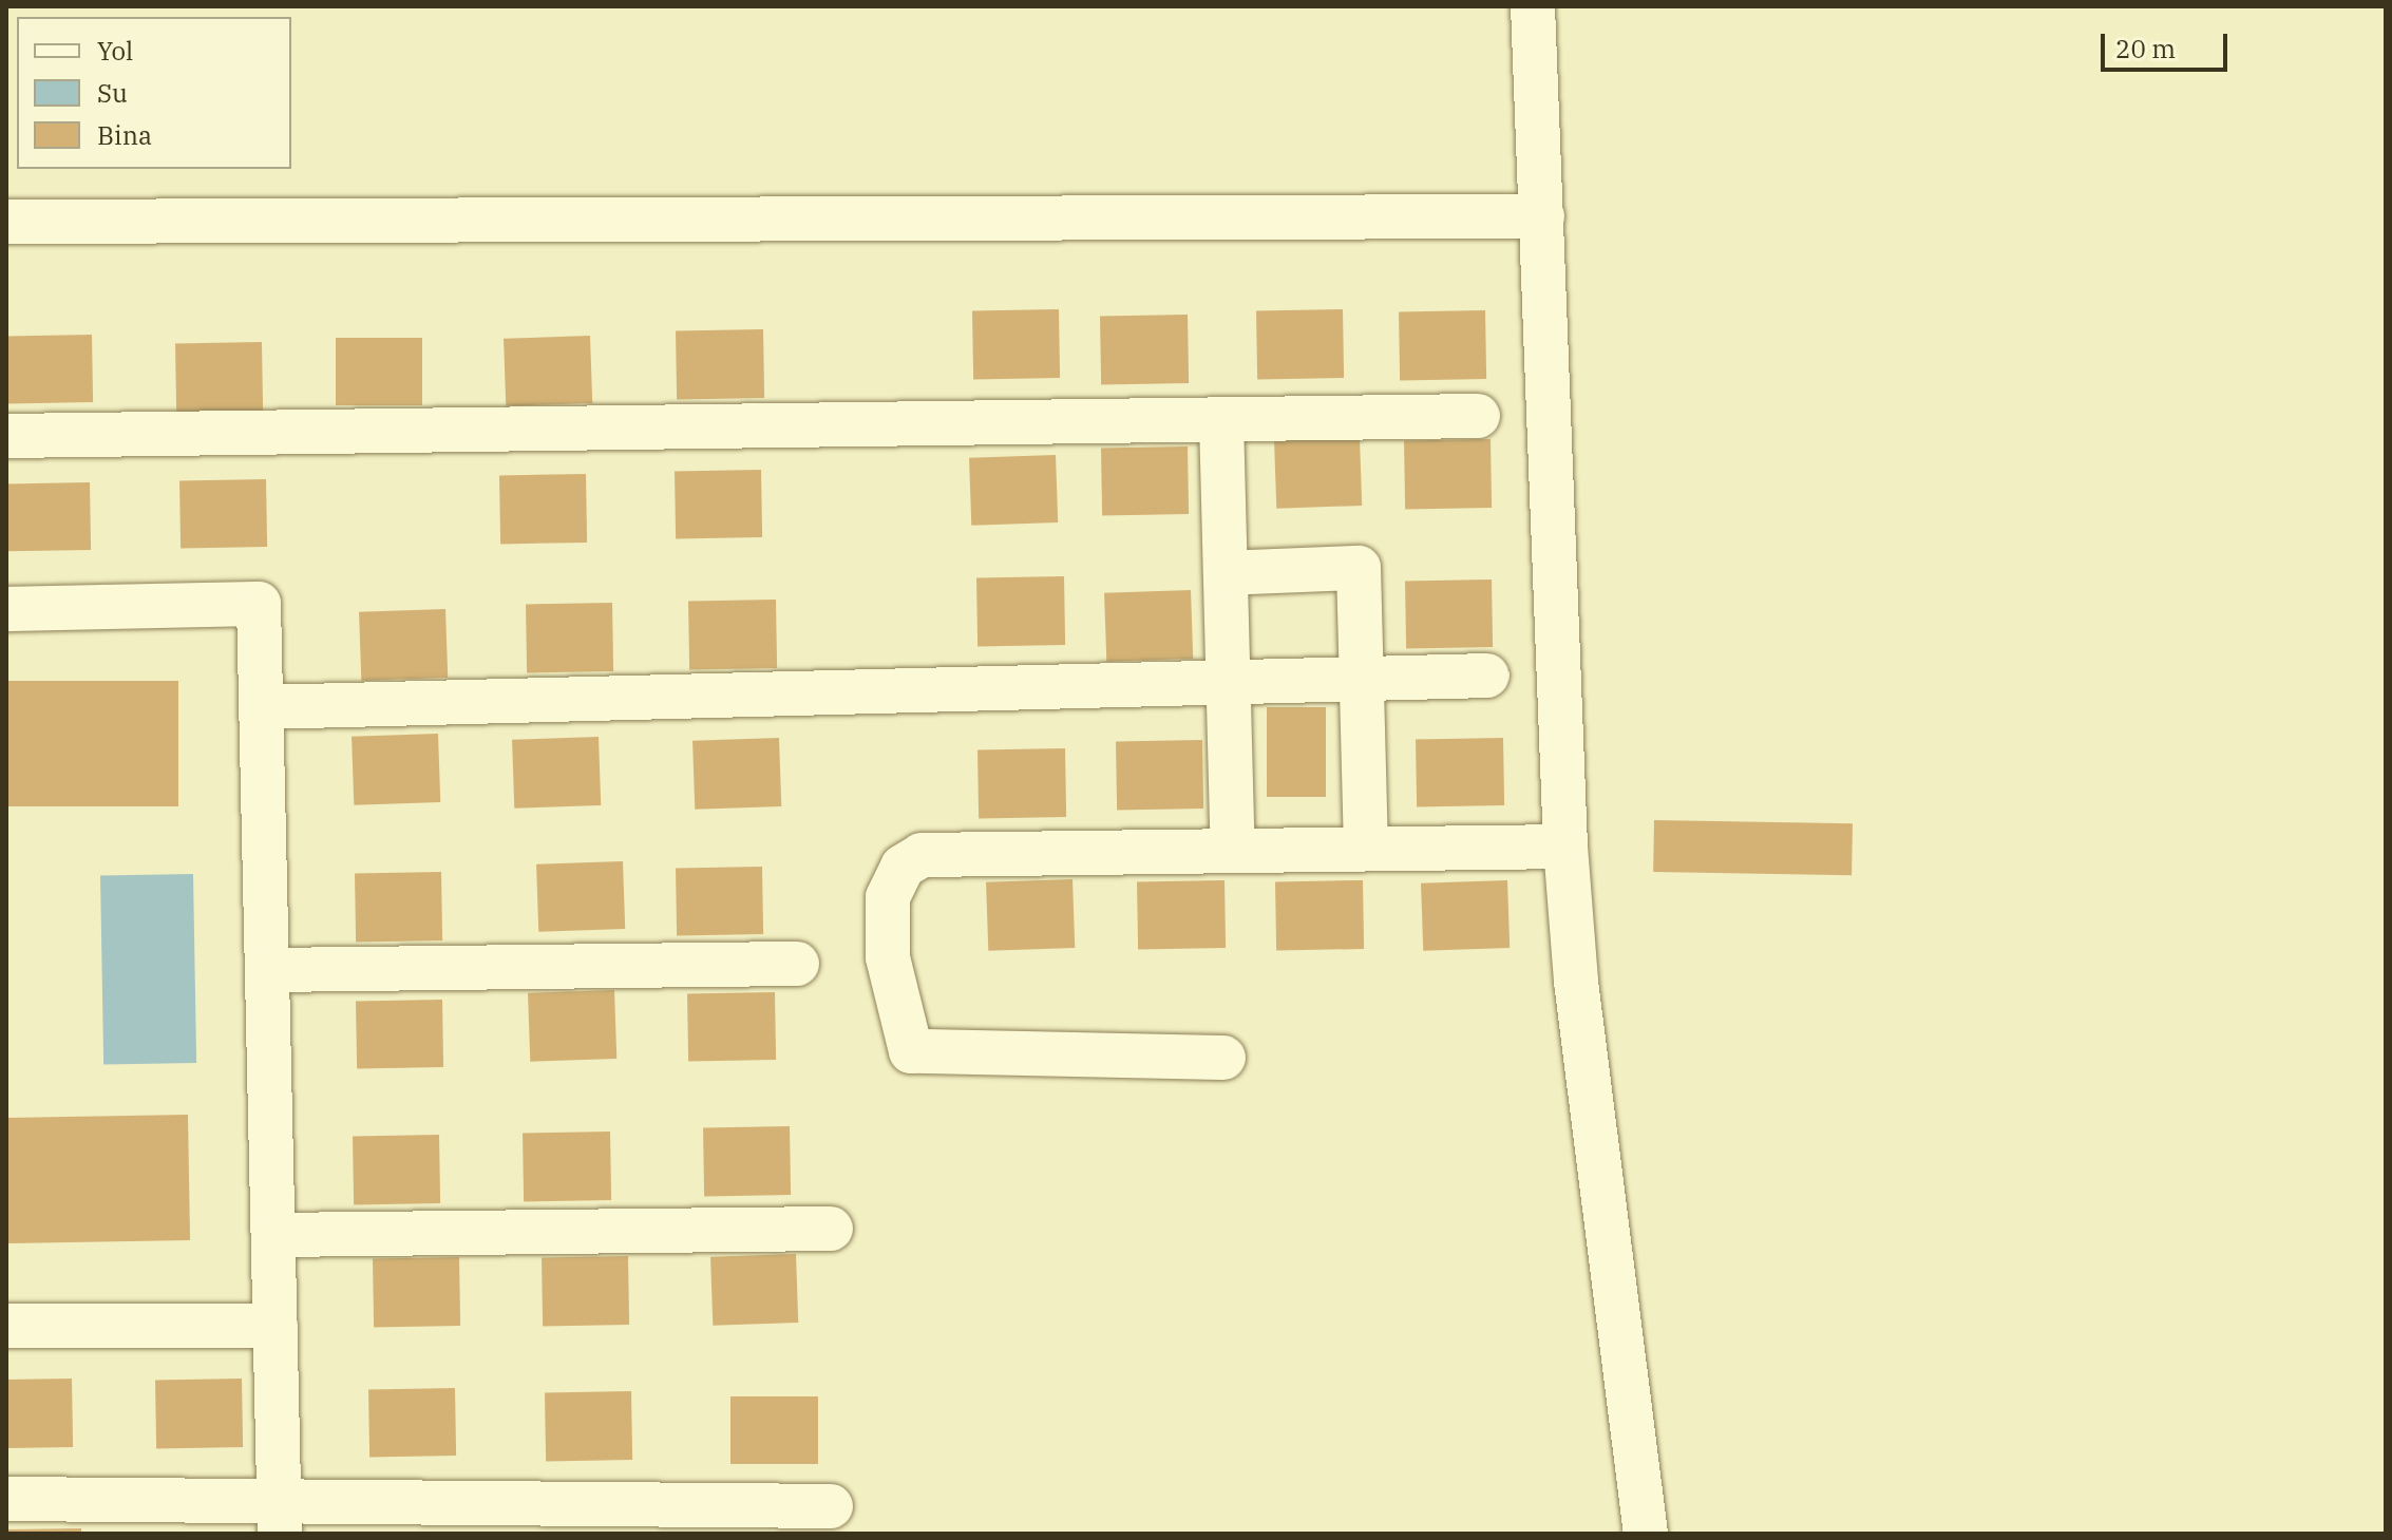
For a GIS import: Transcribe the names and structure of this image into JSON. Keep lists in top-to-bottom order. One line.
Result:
{"legend":["Yol","Su","Bina"],"scale_bar":"20 m"}
